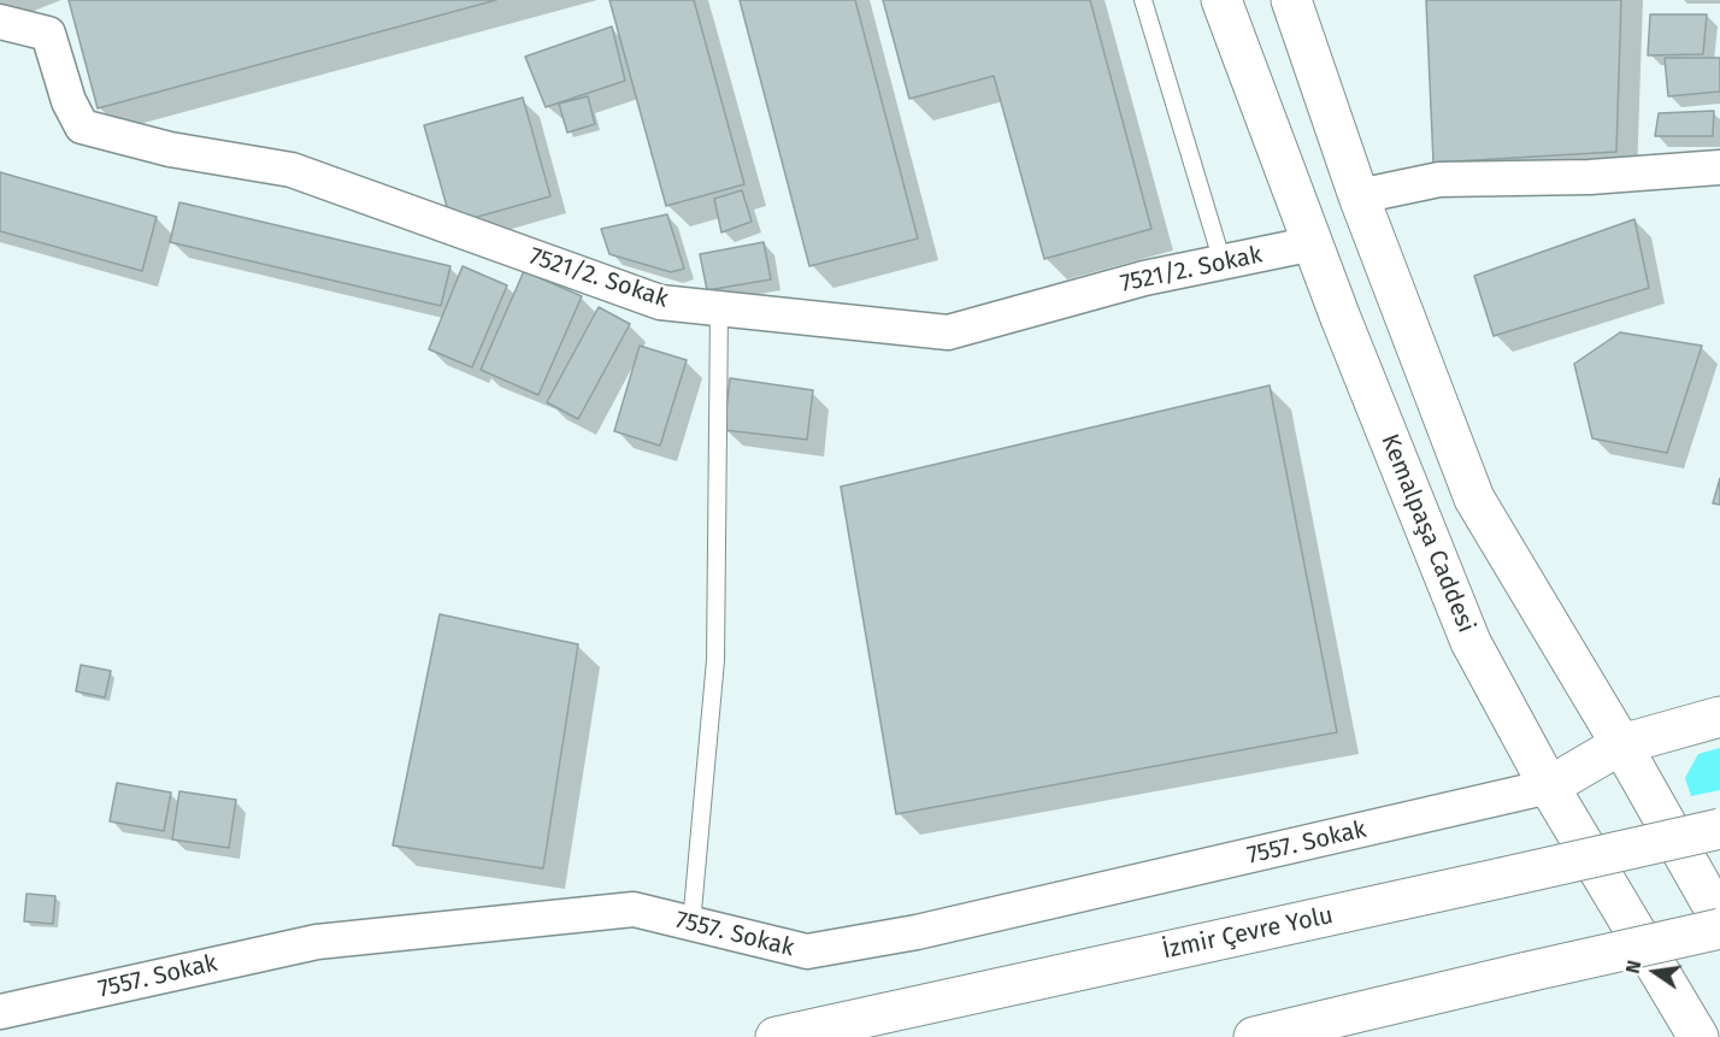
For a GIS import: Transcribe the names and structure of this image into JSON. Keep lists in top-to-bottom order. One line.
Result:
{"streets":{"main road":["Kemalpaşa Caddesi","İzmir Çevre Yolu"],"street":["7521/2. Sokak","7557. Sokak"]},"crossings":[["7521/2. Sokak","Kemalpaşa Caddesi"],["Kemalpaşa Caddesi","7557. Sokak"]],"north":"left"}
